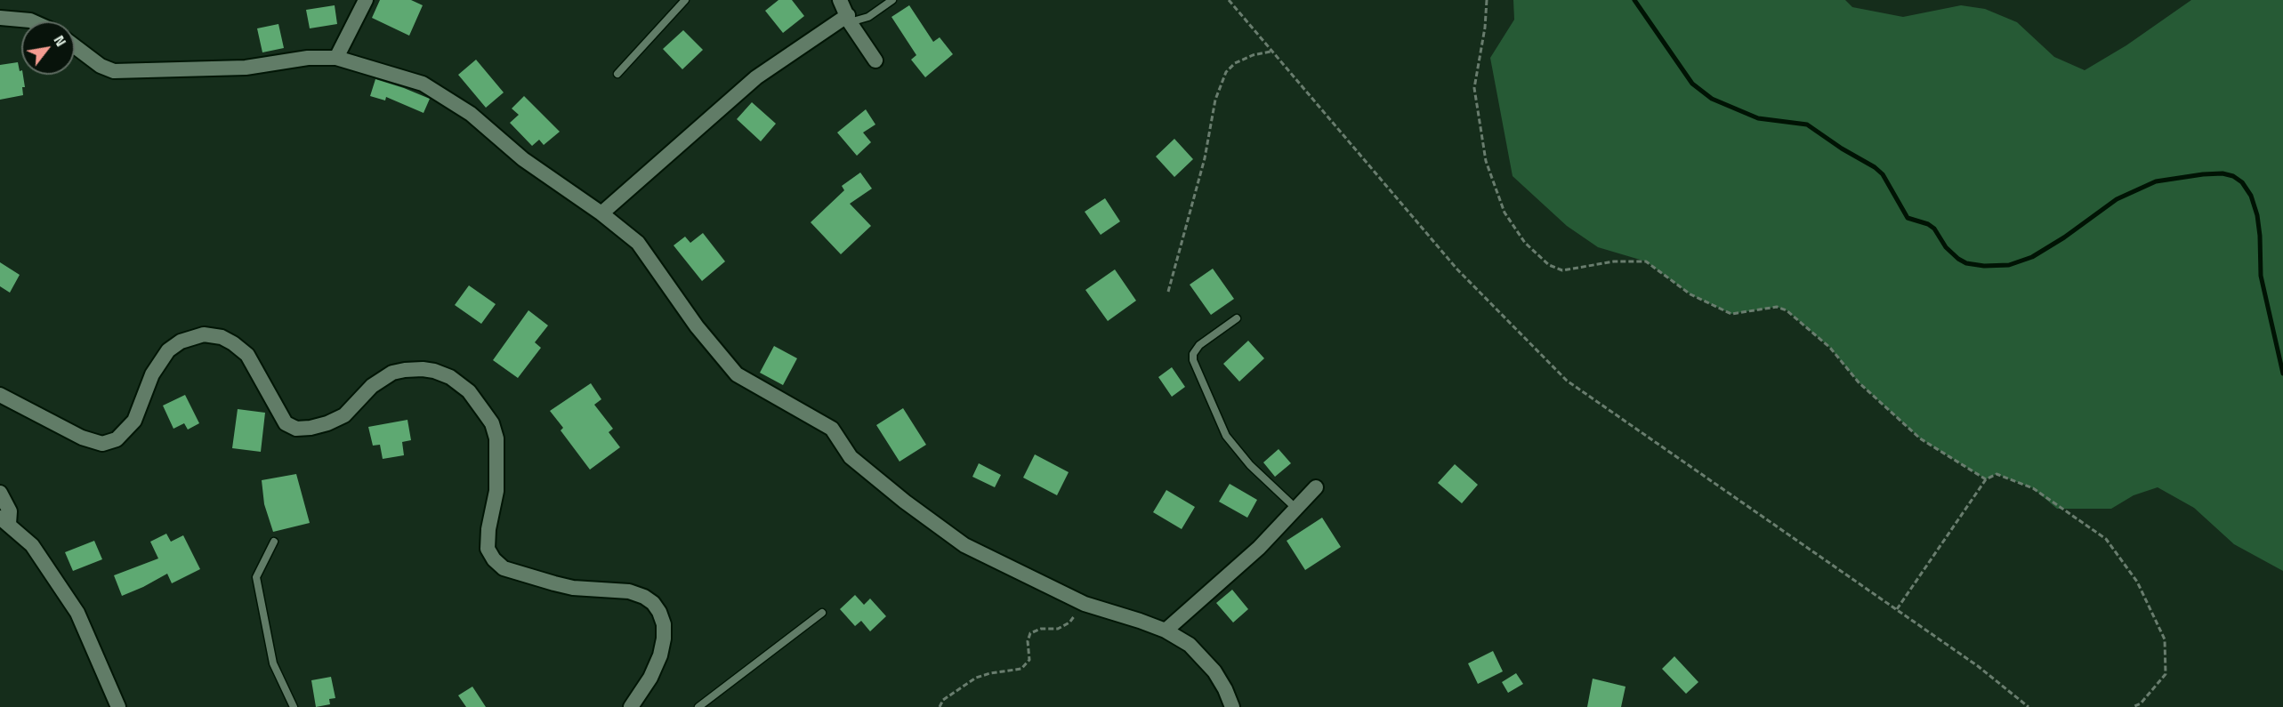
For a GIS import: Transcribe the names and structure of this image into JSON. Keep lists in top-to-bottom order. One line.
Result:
{"north":"top right"}
